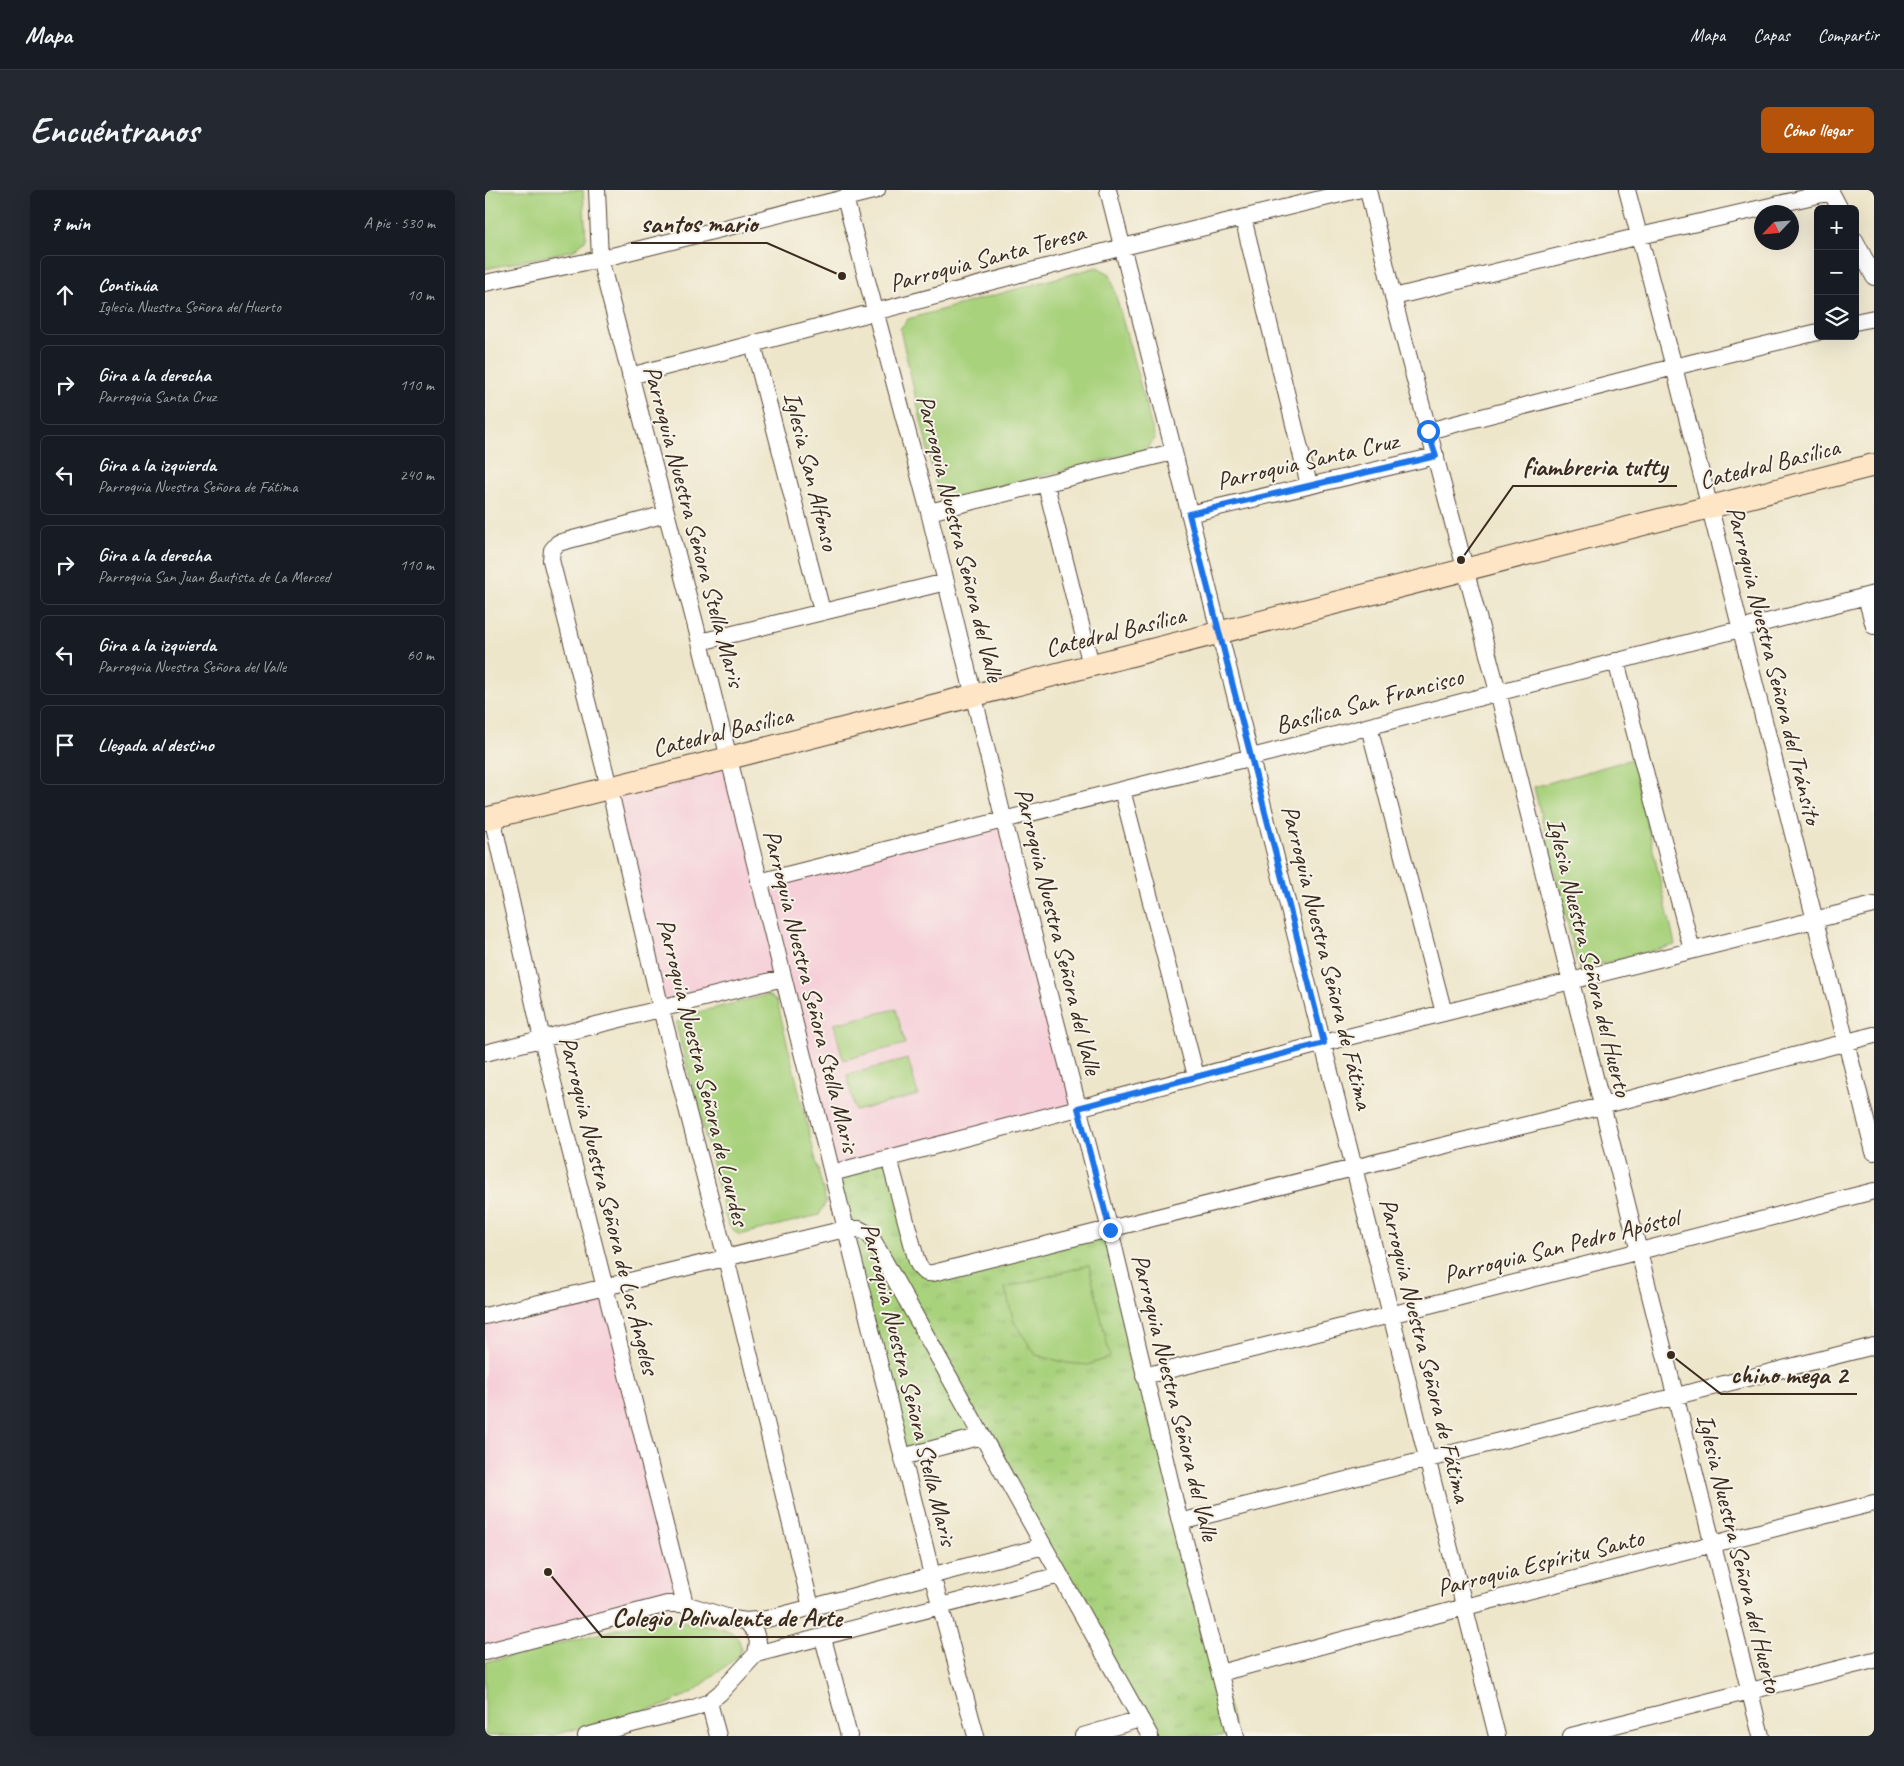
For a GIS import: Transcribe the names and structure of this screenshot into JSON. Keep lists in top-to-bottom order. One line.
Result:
{"streets":{"main road":["Catedral Basílica"],"street":["Parroquia Santa Teresa","Parroquia Santa Cruz","Iglesia San Alfonso","Parroquia Nuestra Señora Stella Maris","Parroquia Nuestra Señora del Valle","Parroquia Nuestra Señora del Tránsito","Basílica San Francisco","Parroquia Nuestra Señora de Fátima","Iglesia Nuestra Señora del Huerto","Parroquia Nuestra Señora de Lourdes","Parroquia Nuestra Señora de Los Ángeles","Parroquia San Pedro Apóstol","Parroquia Espíritu Santo"]},"crossings":[["Parroquia Santa Teresa","Iglesia San Alfonso"],["Parroquia Santa Teresa","Parroquia Nuestra Señora Stella Maris"],["Parroquia Santa Teresa","Parroquia Nuestra Señora del Valle"],["Parroquia Santa Teresa","Parroquia Nuestra Señora de Fátima"],["Parroquia Santa Cruz","Parroquia Nuestra Señora de Fátima"],["Parroquia Santa Cruz","Iglesia Nuestra Señora del Huerto"],["Catedral Basílica","Parroquia Nuestra Señora Stella Maris"],["Catedral Basílica","Parroquia Nuestra Señora del Valle"],["Catedral Basílica","Parroquia Nuestra Señora del Tránsito"],["Catedral Basílica","Parroquia Nuestra Señora de Fátima"],["Catedral Basílica","Iglesia Nuestra Señora del Huerto"],["Catedral Basílica","Parroquia Nuestra Señora de Lourdes"],["Catedral Basílica","Parroquia Nuestra Señora de Los Ángeles"],["Parroquia Nuestra Señora Stella Maris","Basílica San Francisco"],["Parroquia Nuestra Señora Stella Maris","Parroquia Nuestra Señora de Lourdes"],["Parroquia Nuestra Señora del Valle","Basílica San Francisco"],["Parroquia Nuestra Señora del Valle","Parroquia San Pedro Apóstol"],["Parroquia Nuestra Señora del Valle","Parroquia Espíritu Santo"],["Parroquia Nuestra Señora del Tránsito","Basílica San Francisco"],["Basílica San Francisco","Parroquia Nuestra Señora de Fátima"],["Basílica San Francisco","Iglesia Nuestra Señora del Huerto"],["Parroquia Nuestra Señora de Fátima","Parroquia San Pedro Apóstol"],["Parroquia Nuestra Señora de Fátima","Parroquia Espíritu Santo"],["Iglesia Nuestra Señora del Huerto","Parroquia San Pedro Apóstol"],["Iglesia Nuestra Señora del Huerto","Parroquia Espíritu Santo"]],"places":["santos mario","fiambreria tutty","chino mega 2","Colegio Polivalente de Arte"],"north":"bottom left","page":{"header":"Mapa","nav":["Mapa","Capas","Compartir"],"buttons":"Cómo llegar","title":"Encuéntranos","heading":["7 min","A pie · 530 m"],"map_buttons":["+","−"],"list":[["Continúa","Iglesia Nuestra Señora del Huerto","10 m"],["Gira a la derecha","Parroquia Santa Cruz","110 m"],["Gira a la izquierda","Parroquia Nuestra Señora de Fátima","240 m"],["Gira a la derecha","Parroquia San Juan Bautista de La Merced","110 m"],["Gira a la izquierda","Parroquia Nuestra Señora del Valle","60 m"],"Llegada al destino"]}}
